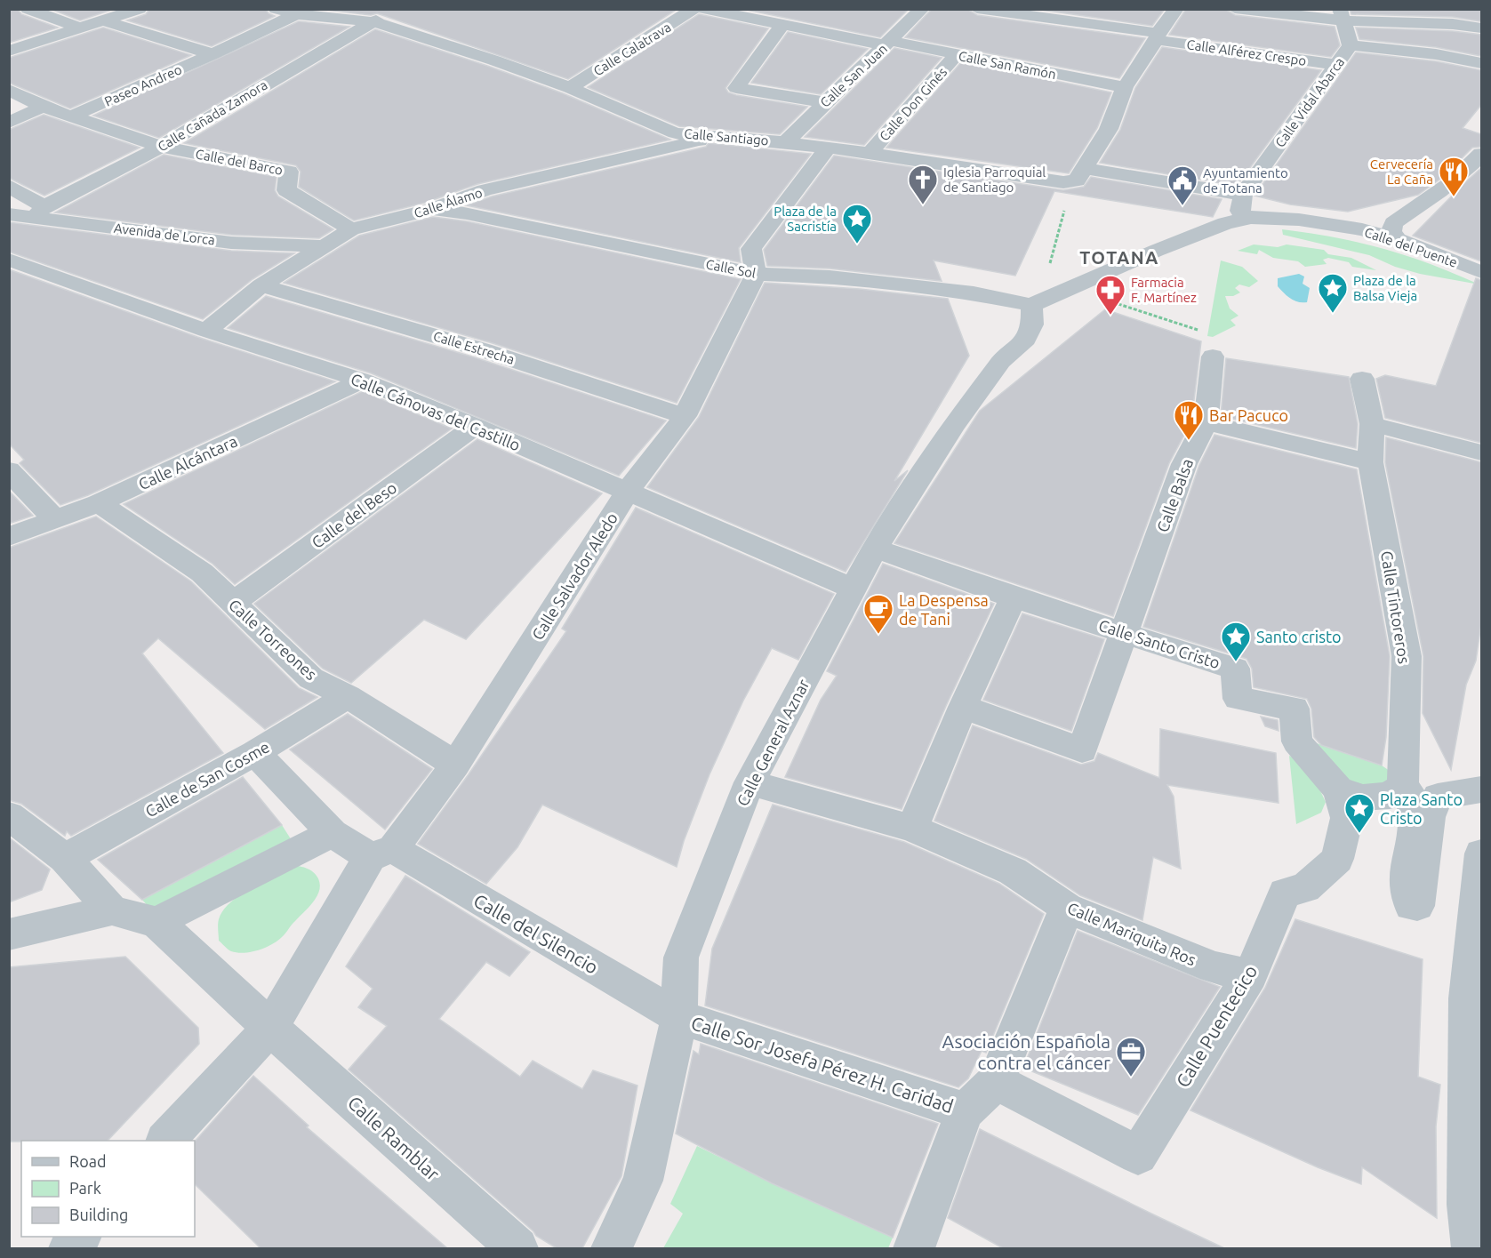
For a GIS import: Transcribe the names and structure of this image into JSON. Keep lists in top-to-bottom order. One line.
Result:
{"streets":{"street":["Calle Calatrava","Calle Alférez Crespo","Calle San Ramón","Calle San Juan","Paseo Andreo","Calle Vidal Abarca","Calle Don Ginés","Calle Cañada Zamora","Calle Santiago","Calle del Barco","Calle Álamo","Avenida de Lorca","Calle del Puente","Calle Sol","Calle Estrecha","Calle Cánovas del Castillo","Calle Alcántara","Calle Balsa","Calle del Beso","Calle Salvador Aledo","Calle Tintoreros","Calle Torreones","Calle Santo Cristo","Calle General Aznar","Calle de San Cosme","Calle del Silencio","Calle Mariquita Ros","Calle Puentecico","Calle Sor Josefa Pérez H. Caridad","Calle Ramblar"]},"crossings":[["Calle Calatrava","Calle Santiago"],["Calle Alférez Crespo","Calle Vidal Abarca"],["Calle San Ramón","Calle San Juan"],["Calle San Ramón","Calle Don Ginés"],["Calle San Juan","Calle Santiago"],["Paseo Andreo","Calle Santiago"],["Paseo Andreo","Calle del Barco"],["Calle Don Ginés","Calle Santiago"],["Calle Cañada Zamora","Calle Santiago"],["Calle Cañada Zamora","Calle del Barco"],["Calle Cañada Zamora","Avenida de Lorca"],["Calle Santiago","Calle Álamo"],["Calle del Barco","Calle Álamo"],["Calle Álamo","Avenida de Lorca"],["Calle Álamo","Calle Sol"],["Calle Álamo","Calle Estrecha"],["Calle Álamo","Calle Cánovas del Castillo"],["Calle del Puente","Calle Sol"],["Calle del Puente","Calle General Aznar"],["Calle Sol","Calle Salvador Aledo"],["Calle Sol","Calle General Aznar"],["Calle Estrecha","Calle Salvador Aledo"],["Calle Cánovas del Castillo","Calle Alcántara"],["Calle Cánovas del Castillo","Calle del Beso"],["Calle Cánovas del Castillo","Calle Salvador Aledo"],["Calle Cánovas del Castillo","Calle General Aznar"],["Calle Alcántara","Calle Torreones"],["Calle Balsa","Calle Santo Cristo"],["Calle del Beso","Calle Torreones"],["Calle Salvador Aledo","Calle Torreones"],["Calle Salvador Aledo","Calle del Silencio"],["Calle Salvador Aledo","Calle Ramblar"],["Calle Torreones","Calle de San Cosme"],["Calle Santo Cristo","Calle General Aznar"],["Calle Santo Cristo","Calle Puentecico"],["Calle General Aznar","Calle del Silencio"],["Calle General Aznar","Calle Mariquita Ros"],["Calle General Aznar","Calle Sor Josefa Pérez H. Caridad"],["Calle de San Cosme","Calle del Silencio"],["Calle del Silencio","Calle Sor Josefa Pérez H. Caridad"],["Calle Mariquita Ros","Calle Puentecico"]],"districts":["TOTANA"],"places":{"restaurant":["Cervecería La Caña","Bar Pacuco"],"church":["Iglesia Parroquial de Santiago"],"public building":["Ayuntamiento de Totana"],"place":["Plaza de la Sacristía","Plaza de la Balsa Vieja","Santo cristo","Plaza Santo Cristo"],"pharmacy":["Farmacia F. Martínez"],"cafe":["La Despensa de Tani"],"office":["Asociación Española contra el cáncer"]},"legend":["Road","Park","Building"]}
